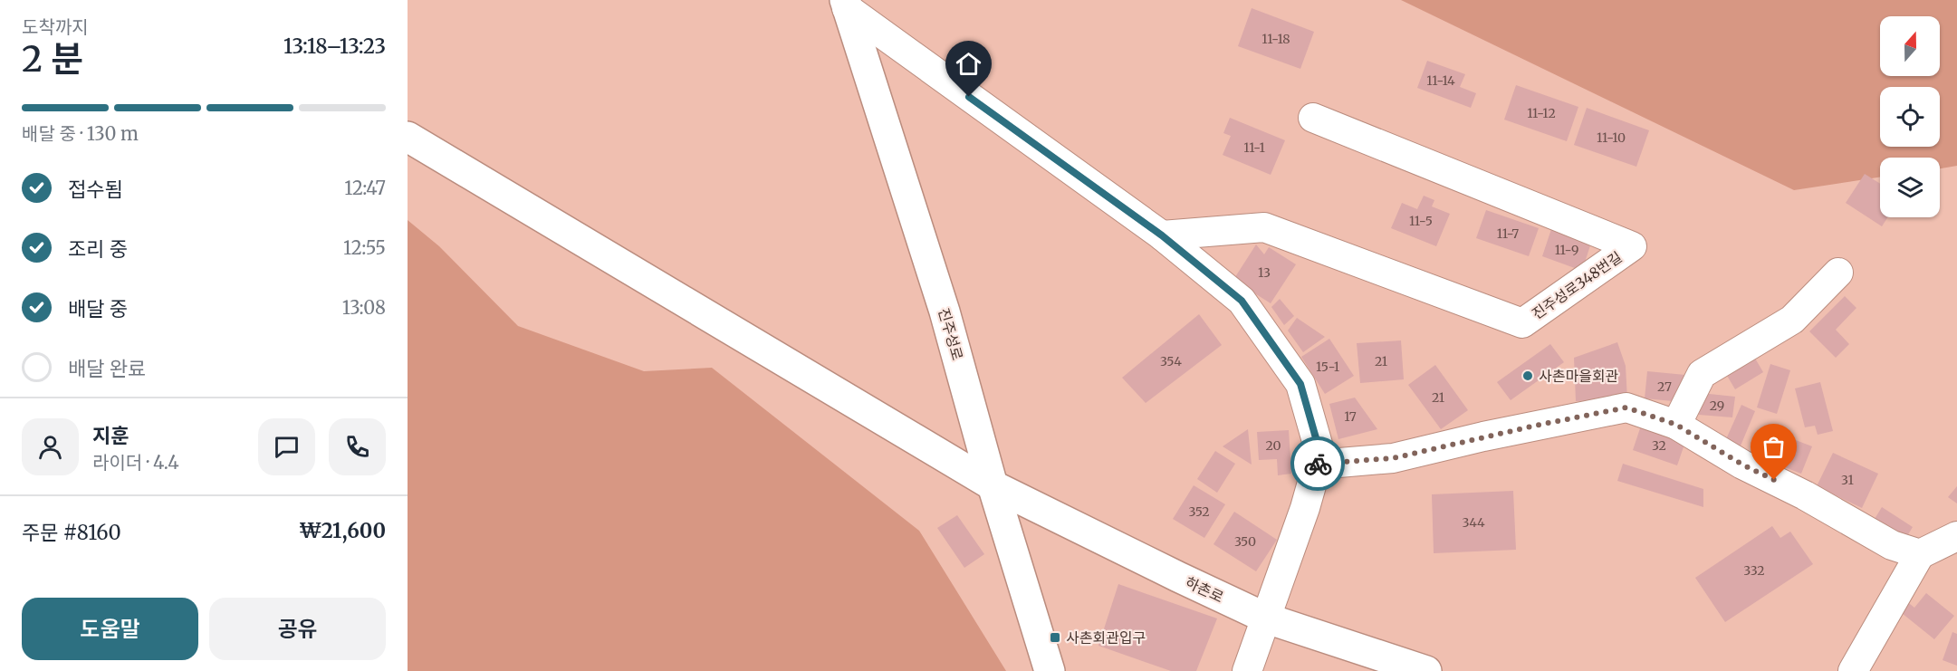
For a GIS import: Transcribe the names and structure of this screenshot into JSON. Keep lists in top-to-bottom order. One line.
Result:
{"streets":{"street":["진주성로348번길","진주성로","하촌로"]},"crossings":[["진주성로","하촌로"]],"places":{"other":["사촌마을회관"],"transit":["사촌회관입구"]},"house_numbers":["11-18","11-14","11-12","11-10","11-1","11-5","11-7","11-9","13","354","21","15-1","27","21","29","17","20","32","31","352","344","350","332"],"north":"top","page":{"heading":["2 분","도착까지","13:18–13:23"],"panel":["지훈","라이더 · 4.4","주문 #8160","₩21,600"],"bar":"배달 중 · 130 m","list":[["접수됨","12:47"],["조리 중","12:55"],["배달 중","13:08"],"배달 완료"],"buttons":["도움말","공유"]}}
